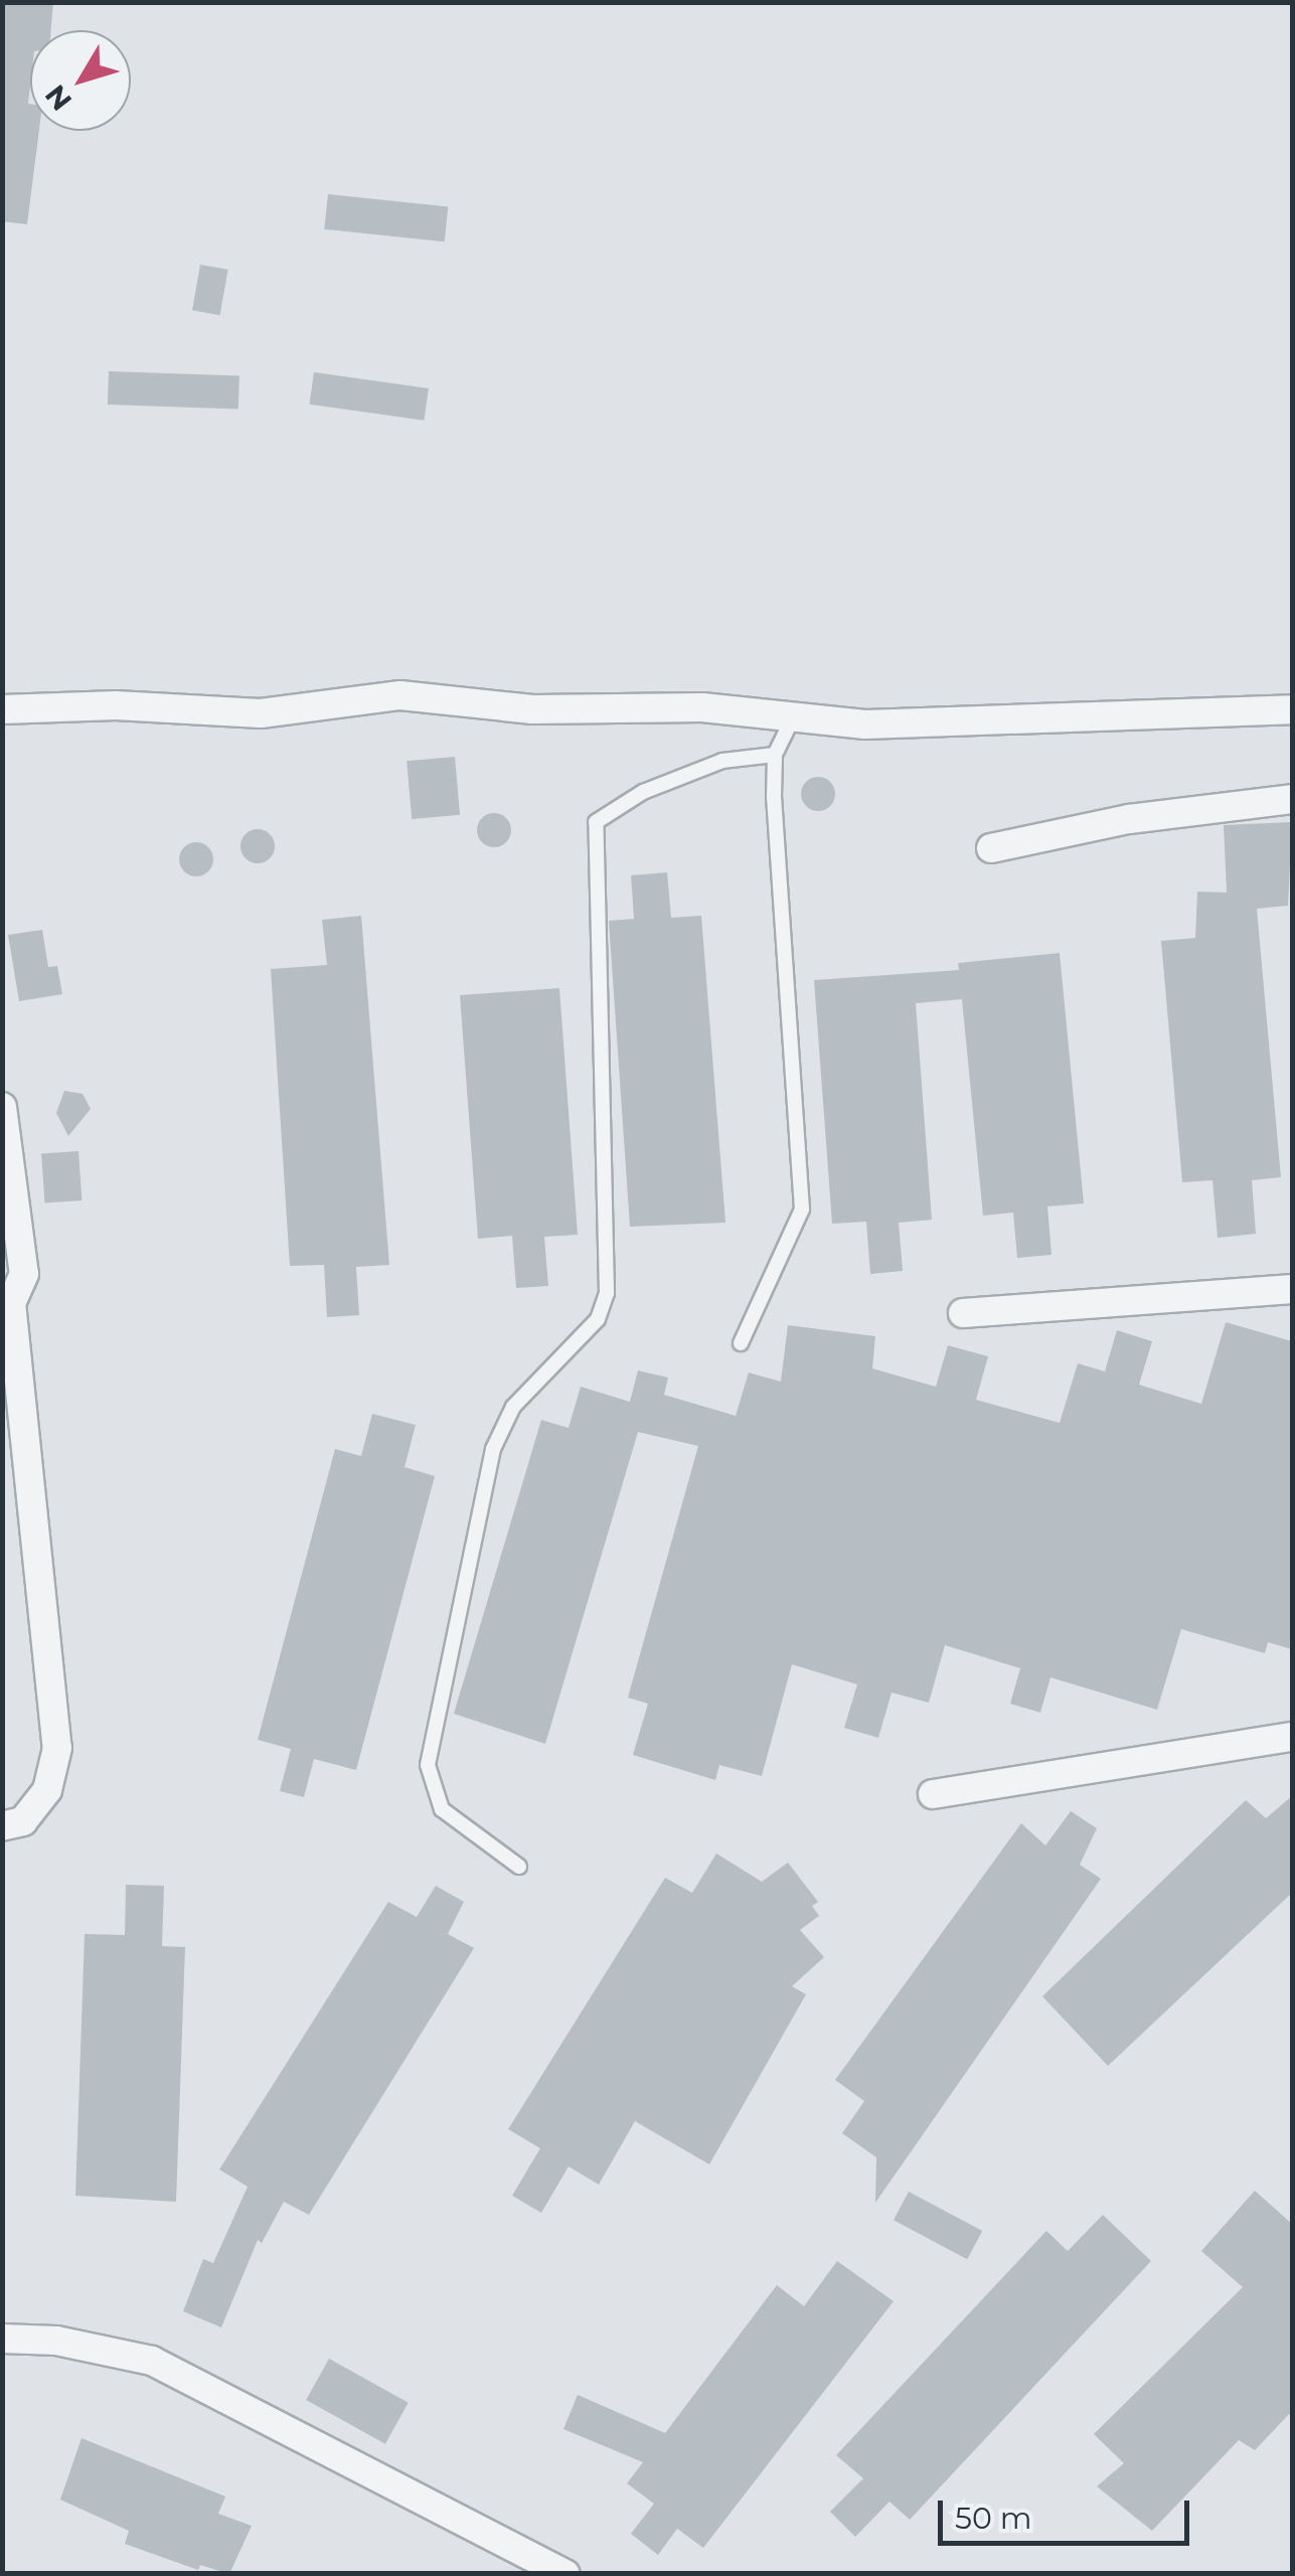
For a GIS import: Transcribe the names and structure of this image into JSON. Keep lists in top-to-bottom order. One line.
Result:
{"scale_bar":"50 m","north":"bottom left"}
